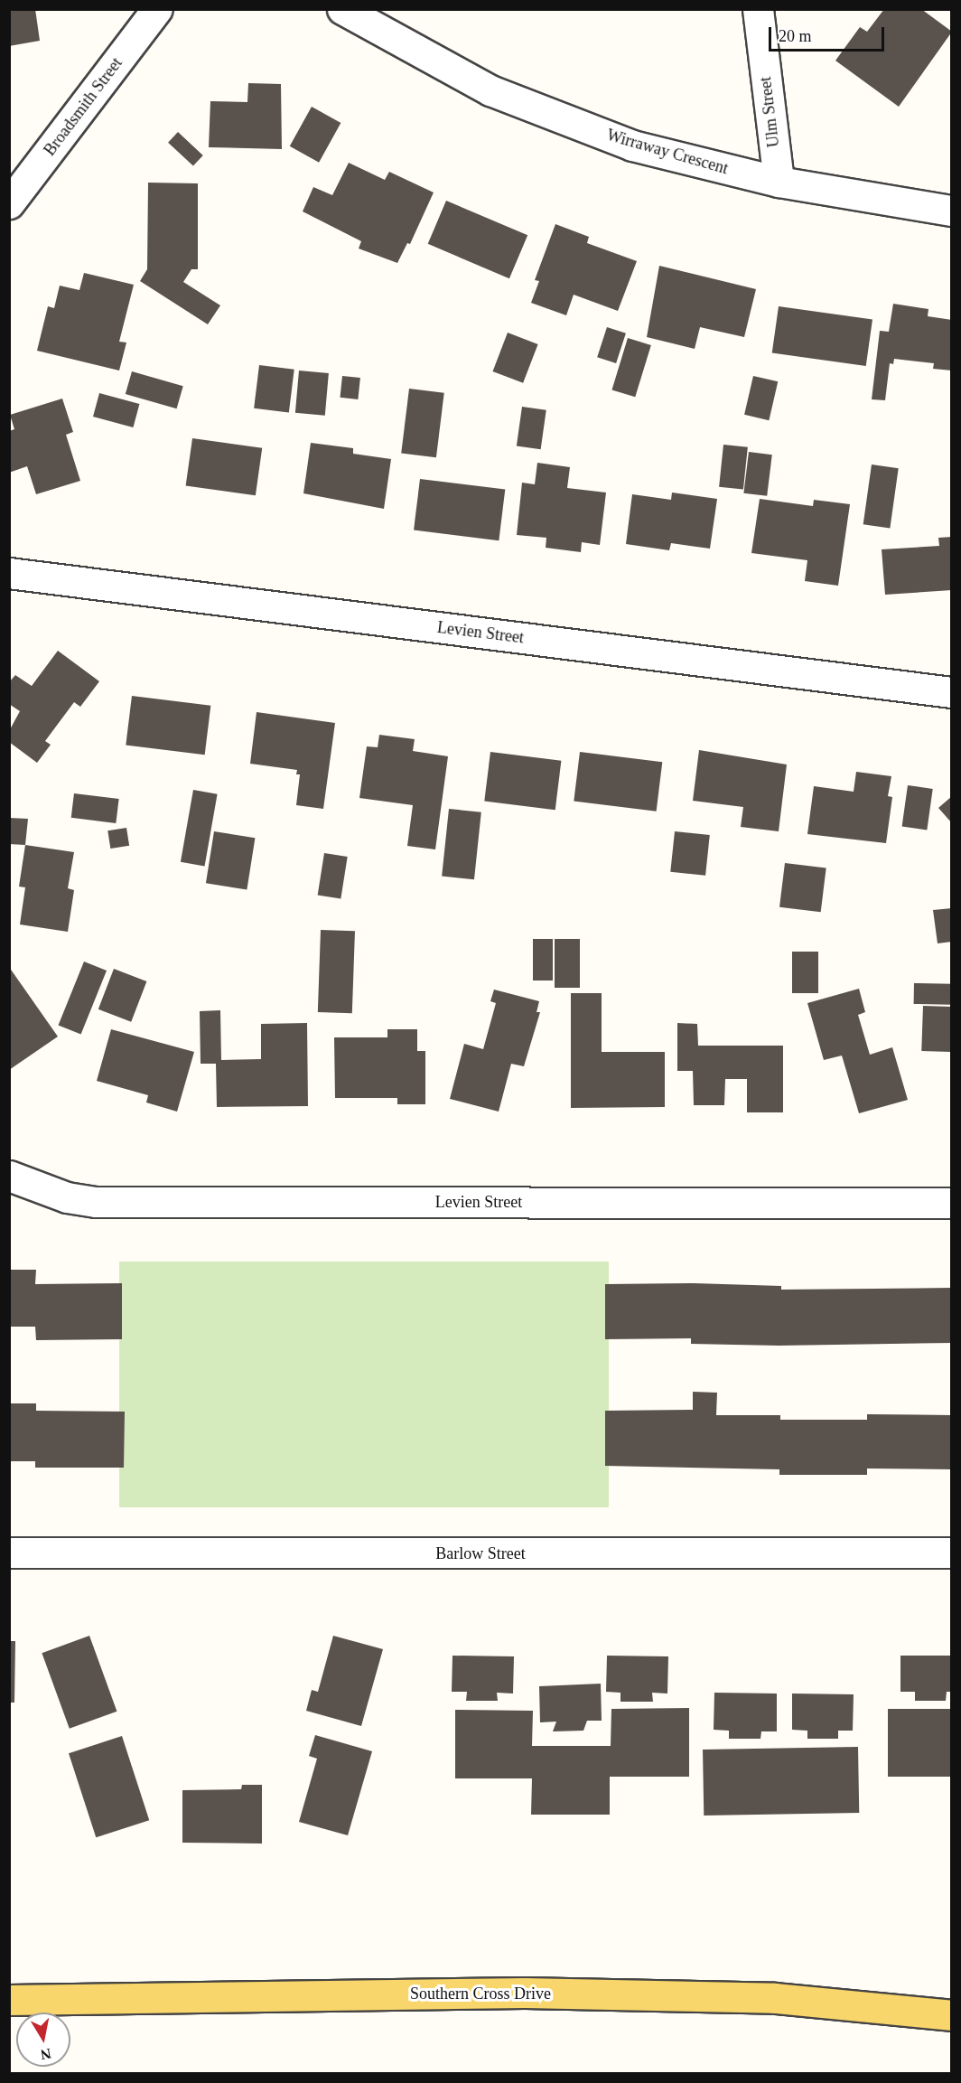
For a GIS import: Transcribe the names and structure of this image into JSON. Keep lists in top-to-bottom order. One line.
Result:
{"streets":{"main road":["Southern Cross Drive"],"street":["Broadsmith Street","Ulm Street","Wirraway Crescent","Levien Street","Barlow Street"]},"crossings":[["Ulm Street","Wirraway Crescent"]],"scale_bar":"20 m","north":"bottom"}
